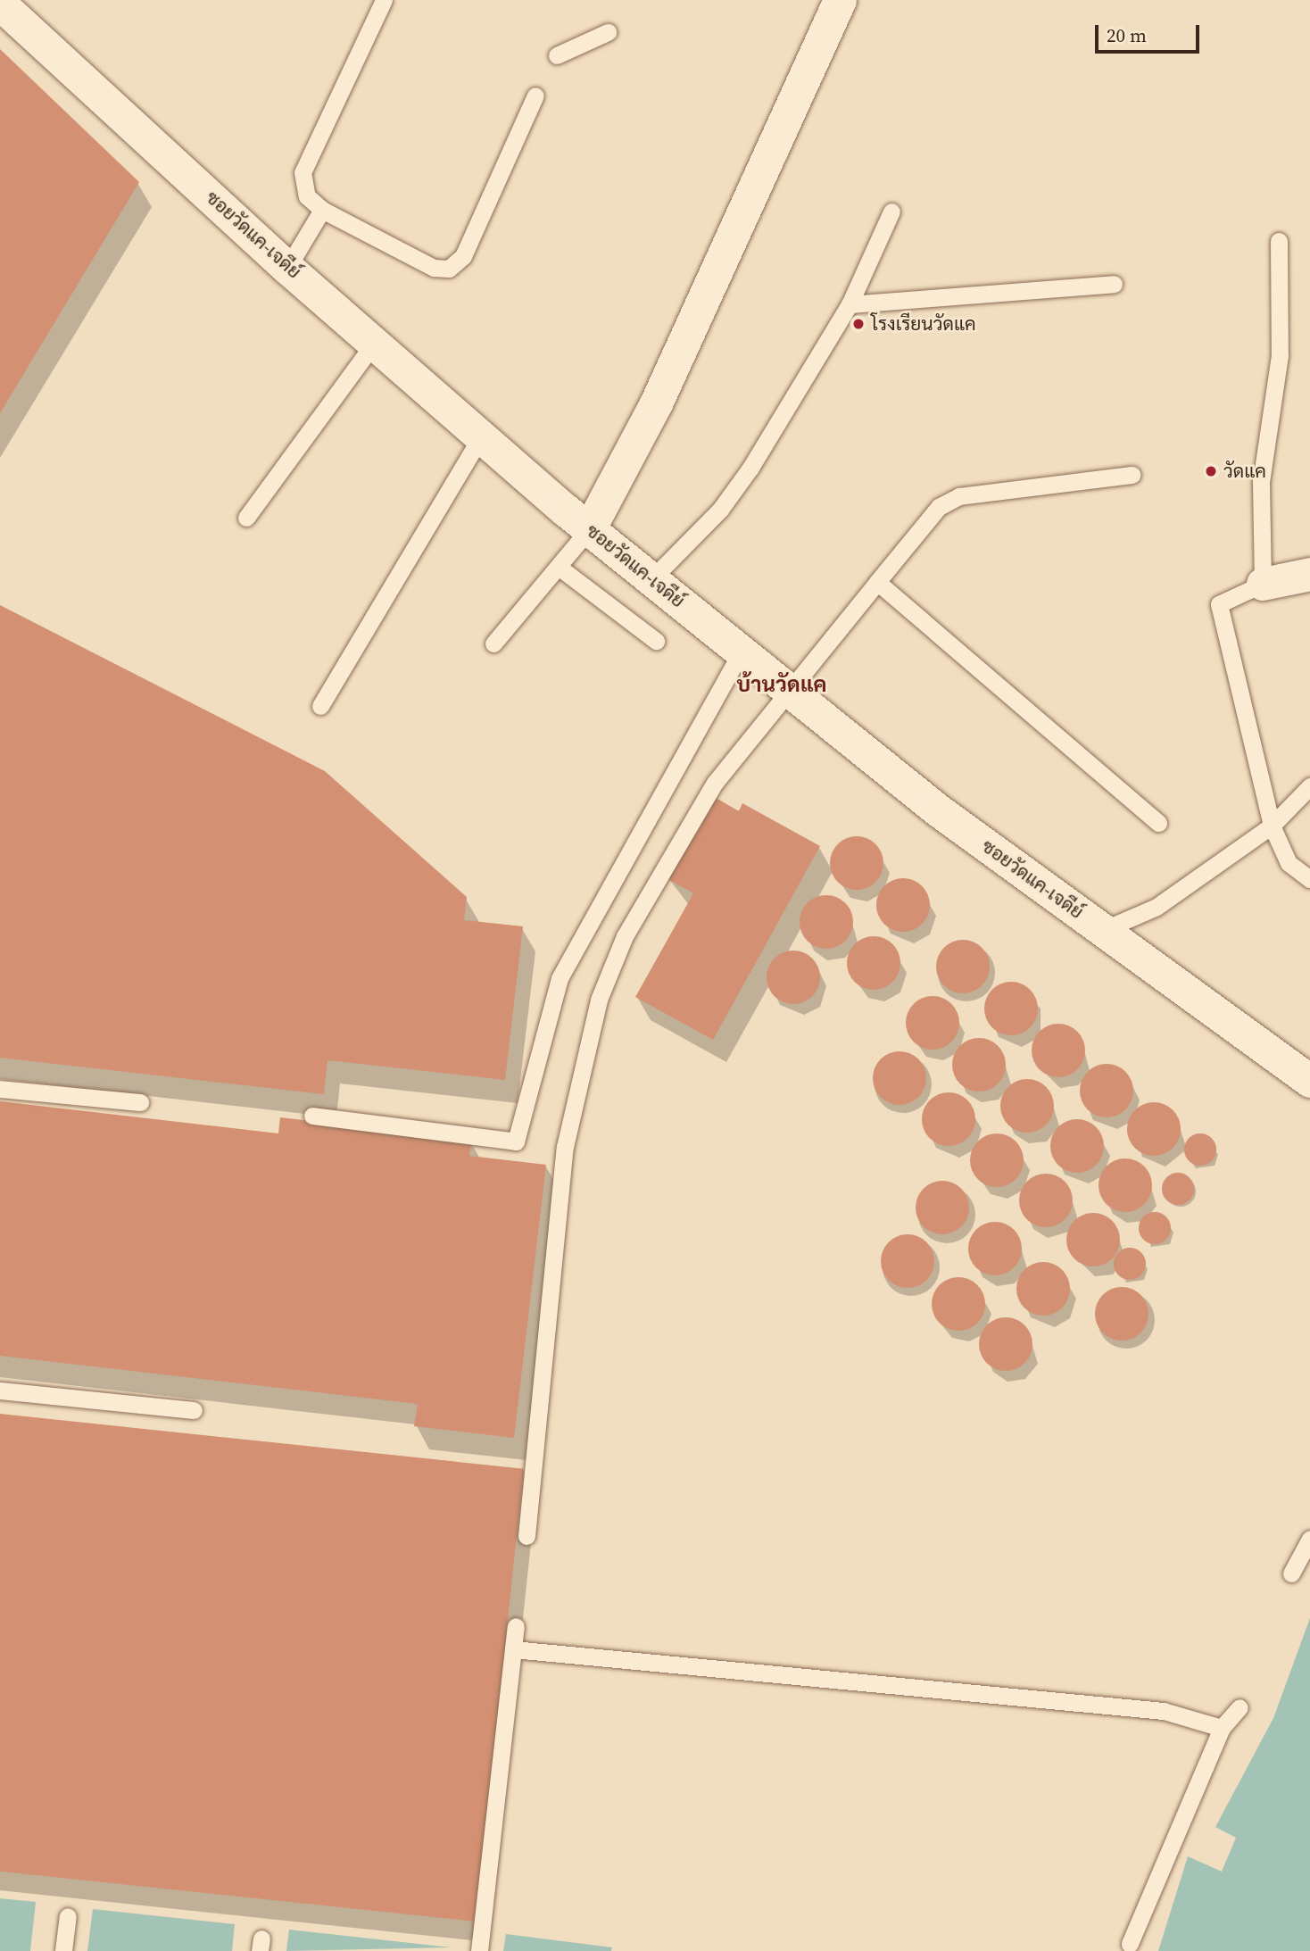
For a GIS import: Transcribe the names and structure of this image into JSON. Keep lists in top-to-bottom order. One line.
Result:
{"streets":{"street":["ซอยวัดแค-เจดีย์"]},"districts":["บ้านวัดแค"],"places":["โรงเรียนวัดแค","วัดแค"],"scale_bar":"20 m"}
